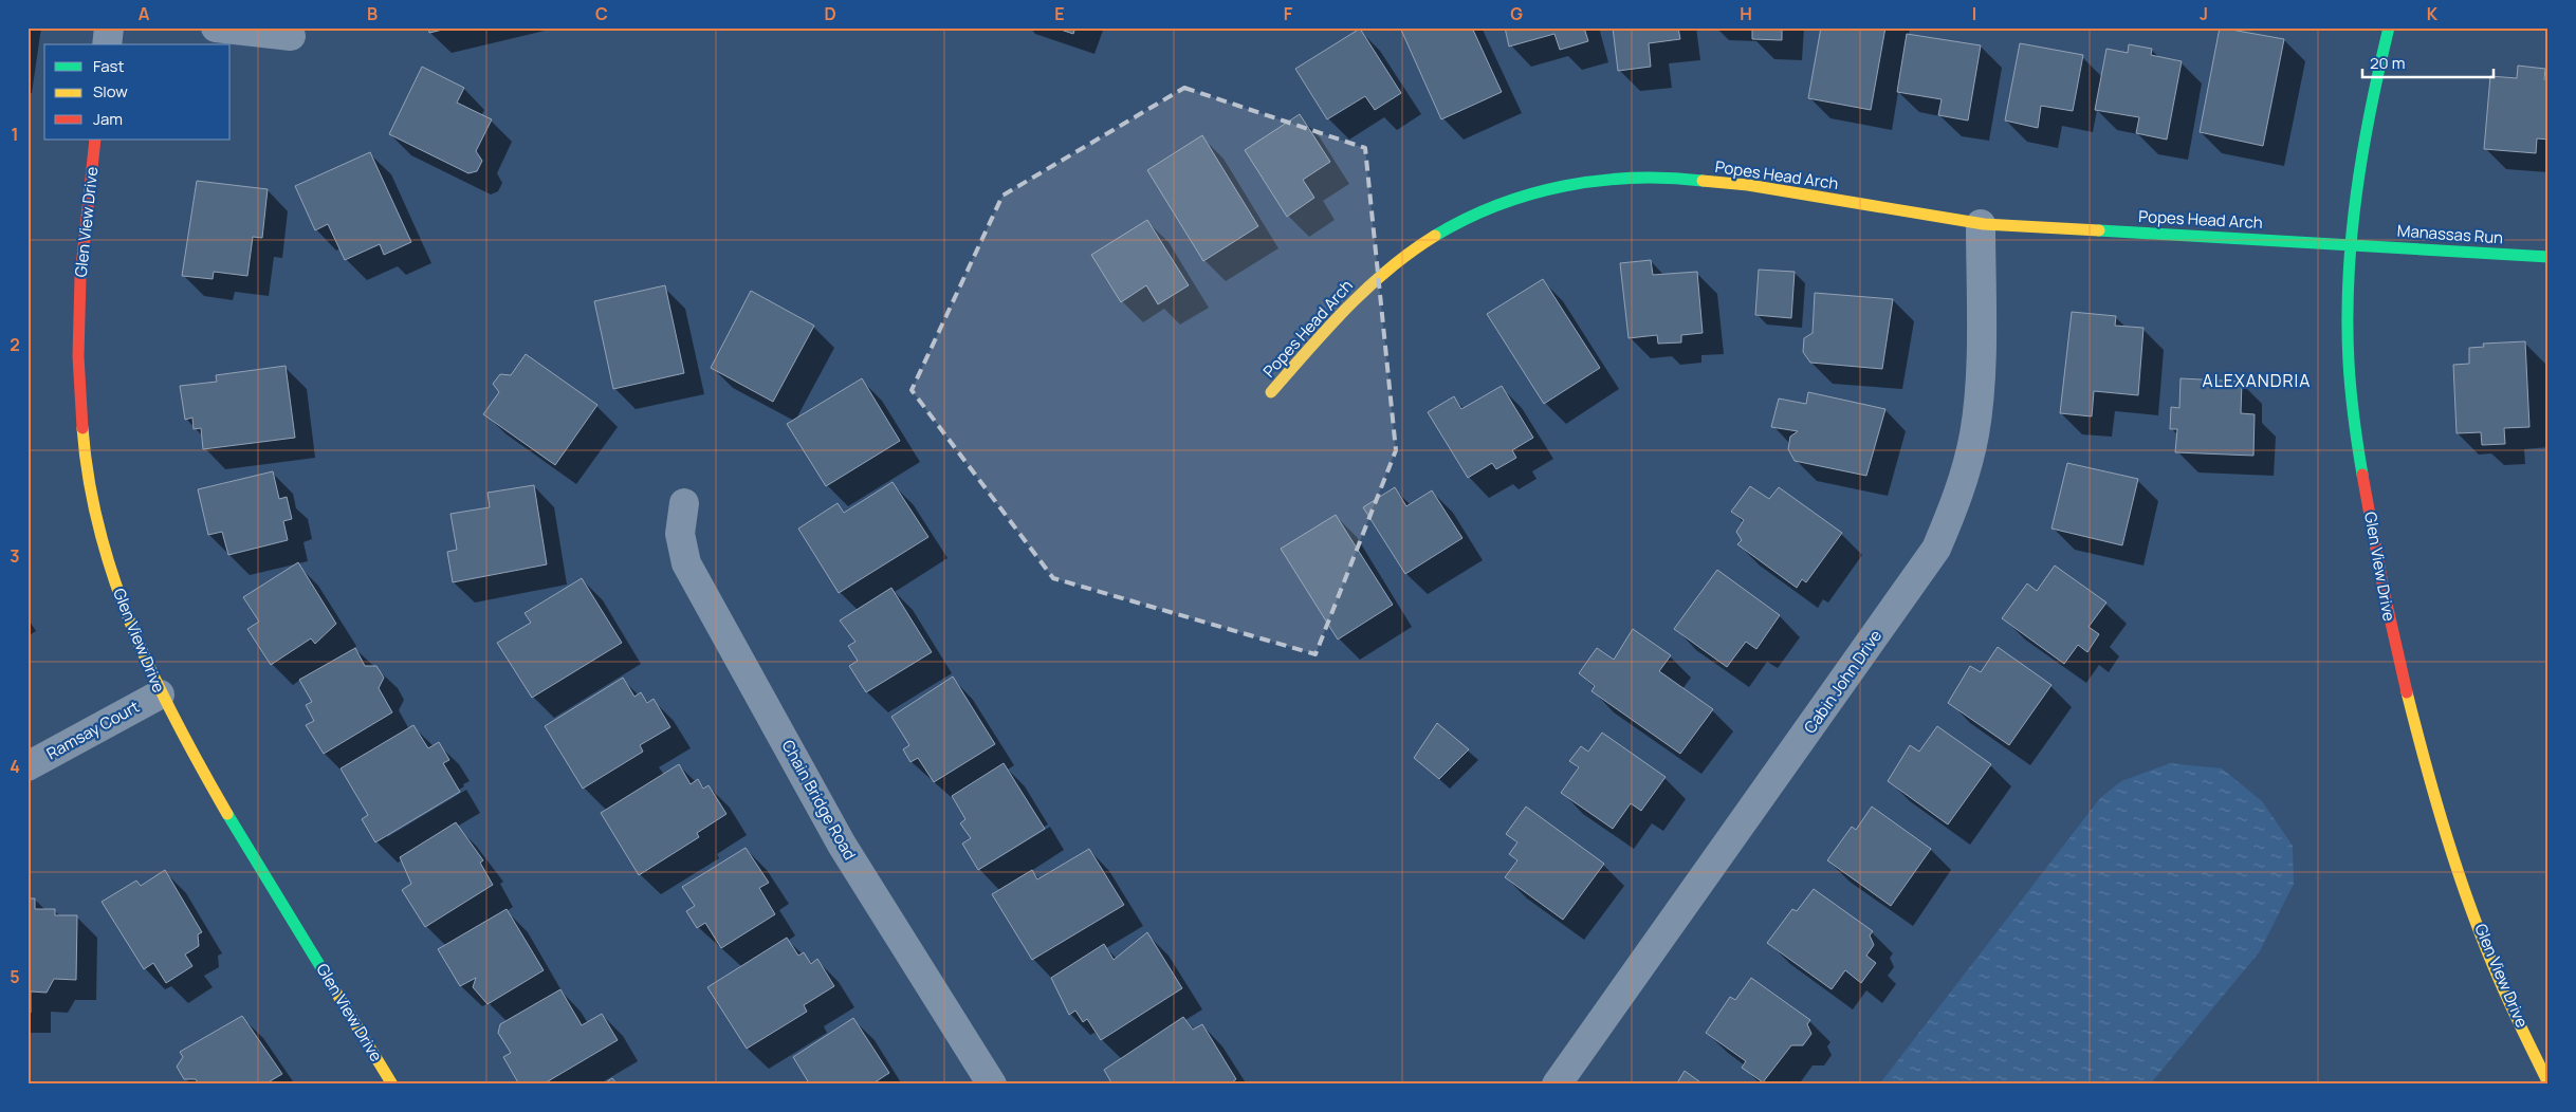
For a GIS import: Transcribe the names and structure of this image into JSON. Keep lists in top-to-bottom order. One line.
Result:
{"streets":{"street":["Popes Head Arch","Glen View Drive","Manassas Run","Cabin John Drive","Ramsay Court","Chain Bridge Road"]},"crossings":[["Popes Head Arch","Glen View Drive"],["Popes Head Arch","Manassas Run"],["Popes Head Arch","Cabin John Drive"],["Glen View Drive","Manassas Run"],["Glen View Drive","Ramsay Court"]],"districts":["ALEXANDRIA"],"legend":["Fast","Slow","Jam"],"scale_bar":"20 m","grid":{"columns":["A","B","C","D","E","F","G","H","I","J","K"],"rows":["1","2","3","4","5"]}}
